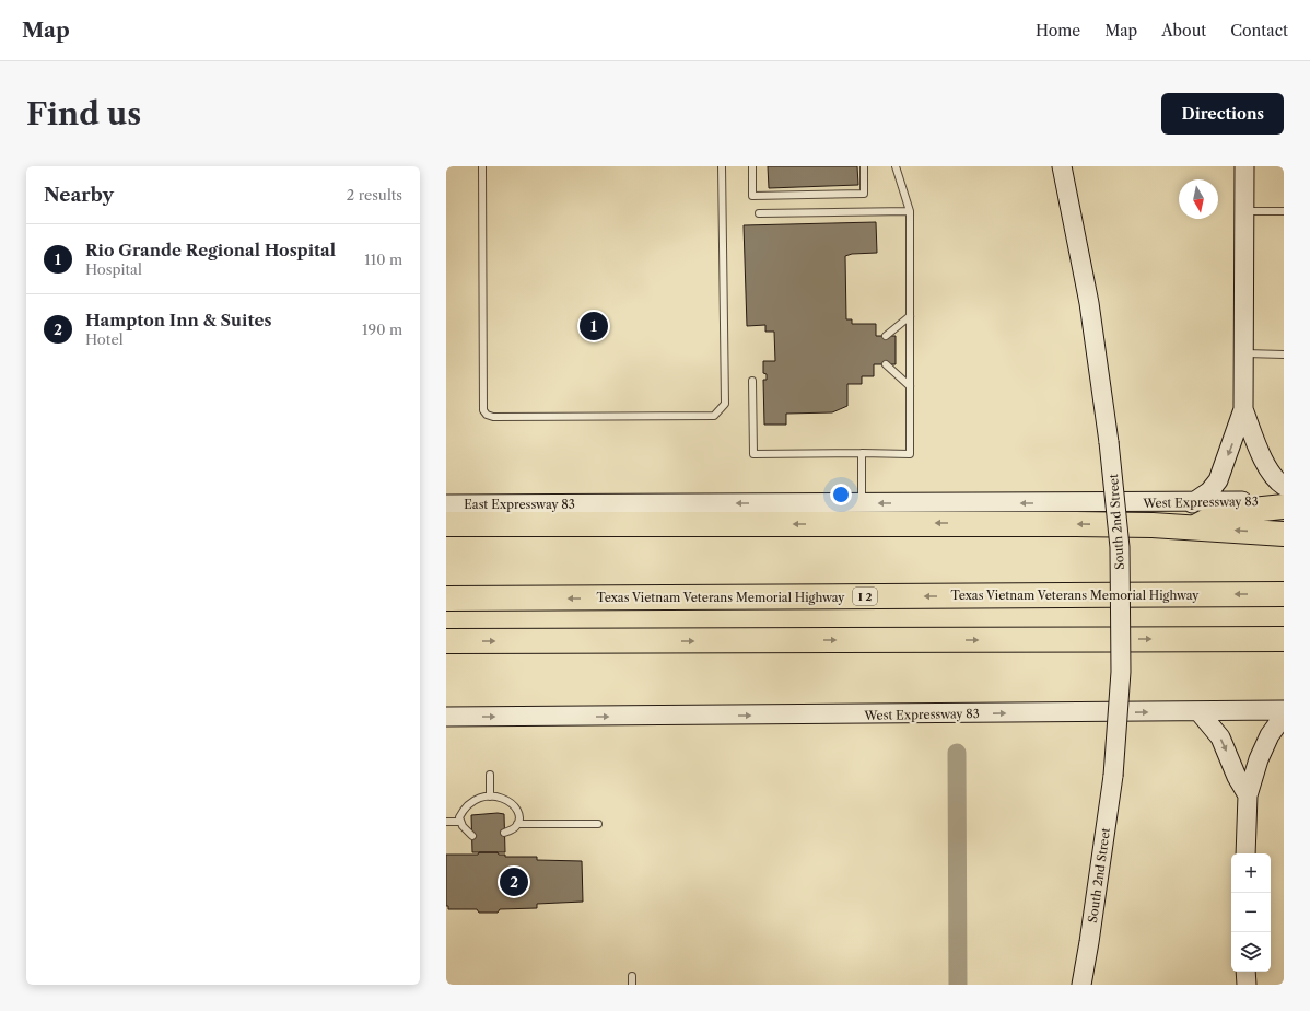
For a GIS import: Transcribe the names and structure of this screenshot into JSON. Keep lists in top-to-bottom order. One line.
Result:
{"streets":{"highway":["Texas Vietnam Veterans Memorial Highway","I 2"],"main road":["West Expressway 83","East Expressway 83","South 2nd Street"]},"crossings":[["West Expressway 83","East Expressway 83"]],"north":"bottom","page":{"header":"Map","nav":["Home","Map","About","Contact"],"buttons":"Directions","title":"Find us","heading":["Nearby","2 results"],"list":[{"mark":"1","name":"Rio Grande Regional Hospital","note":"Hospital","value":"110 m"},{"mark":"2","name":"Hampton Inn & Suites","note":"Hotel","value":"190 m"}],"pins":["1","2"],"map_buttons":["+","−"]}}
